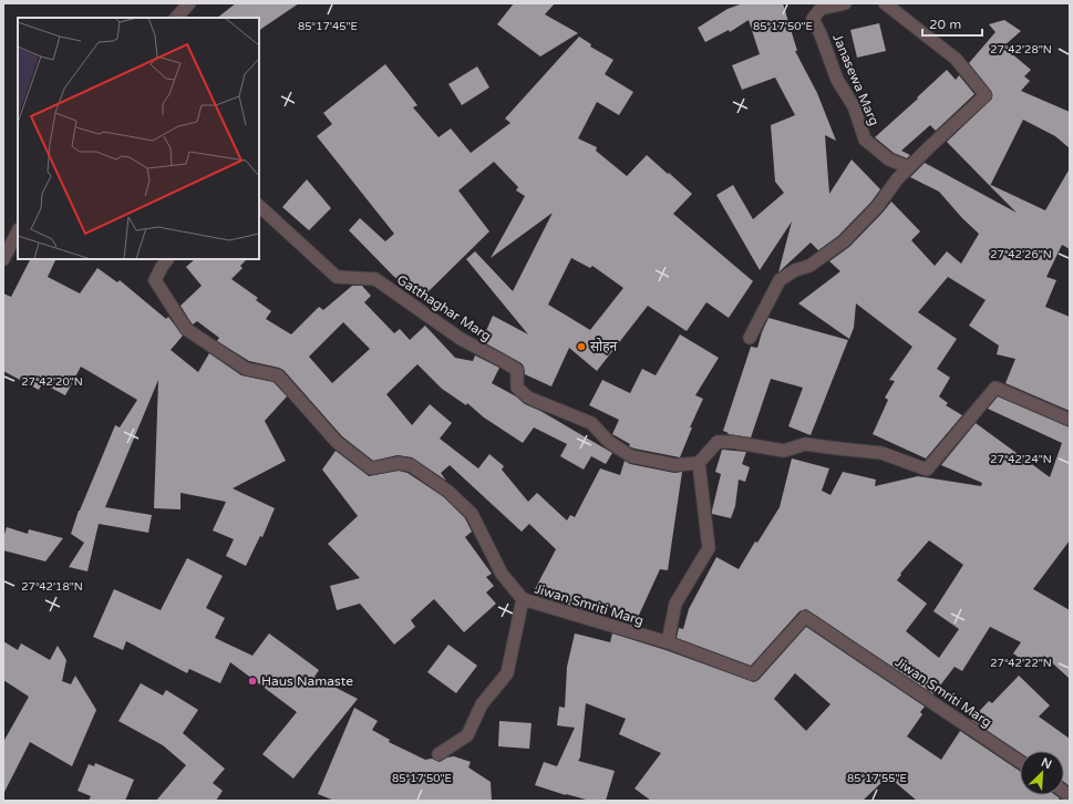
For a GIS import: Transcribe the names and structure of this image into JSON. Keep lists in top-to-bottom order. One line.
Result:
{"streets":{"street":["Janasewa Marg","Gatthaghar Marg","Jiwan Smriti Marg"]},"places":["सोहन","Haus Namaste"],"scale_bar":"20 m","north":"top right","coordinates":["85°17'45\"E","85°17'50\"E","27°42'28\"N","27°42'26\"N","27°42'20\"N","27°42'24\"N","27°42'18\"N","27°42'22\"N","85°17'55\"E"]}
